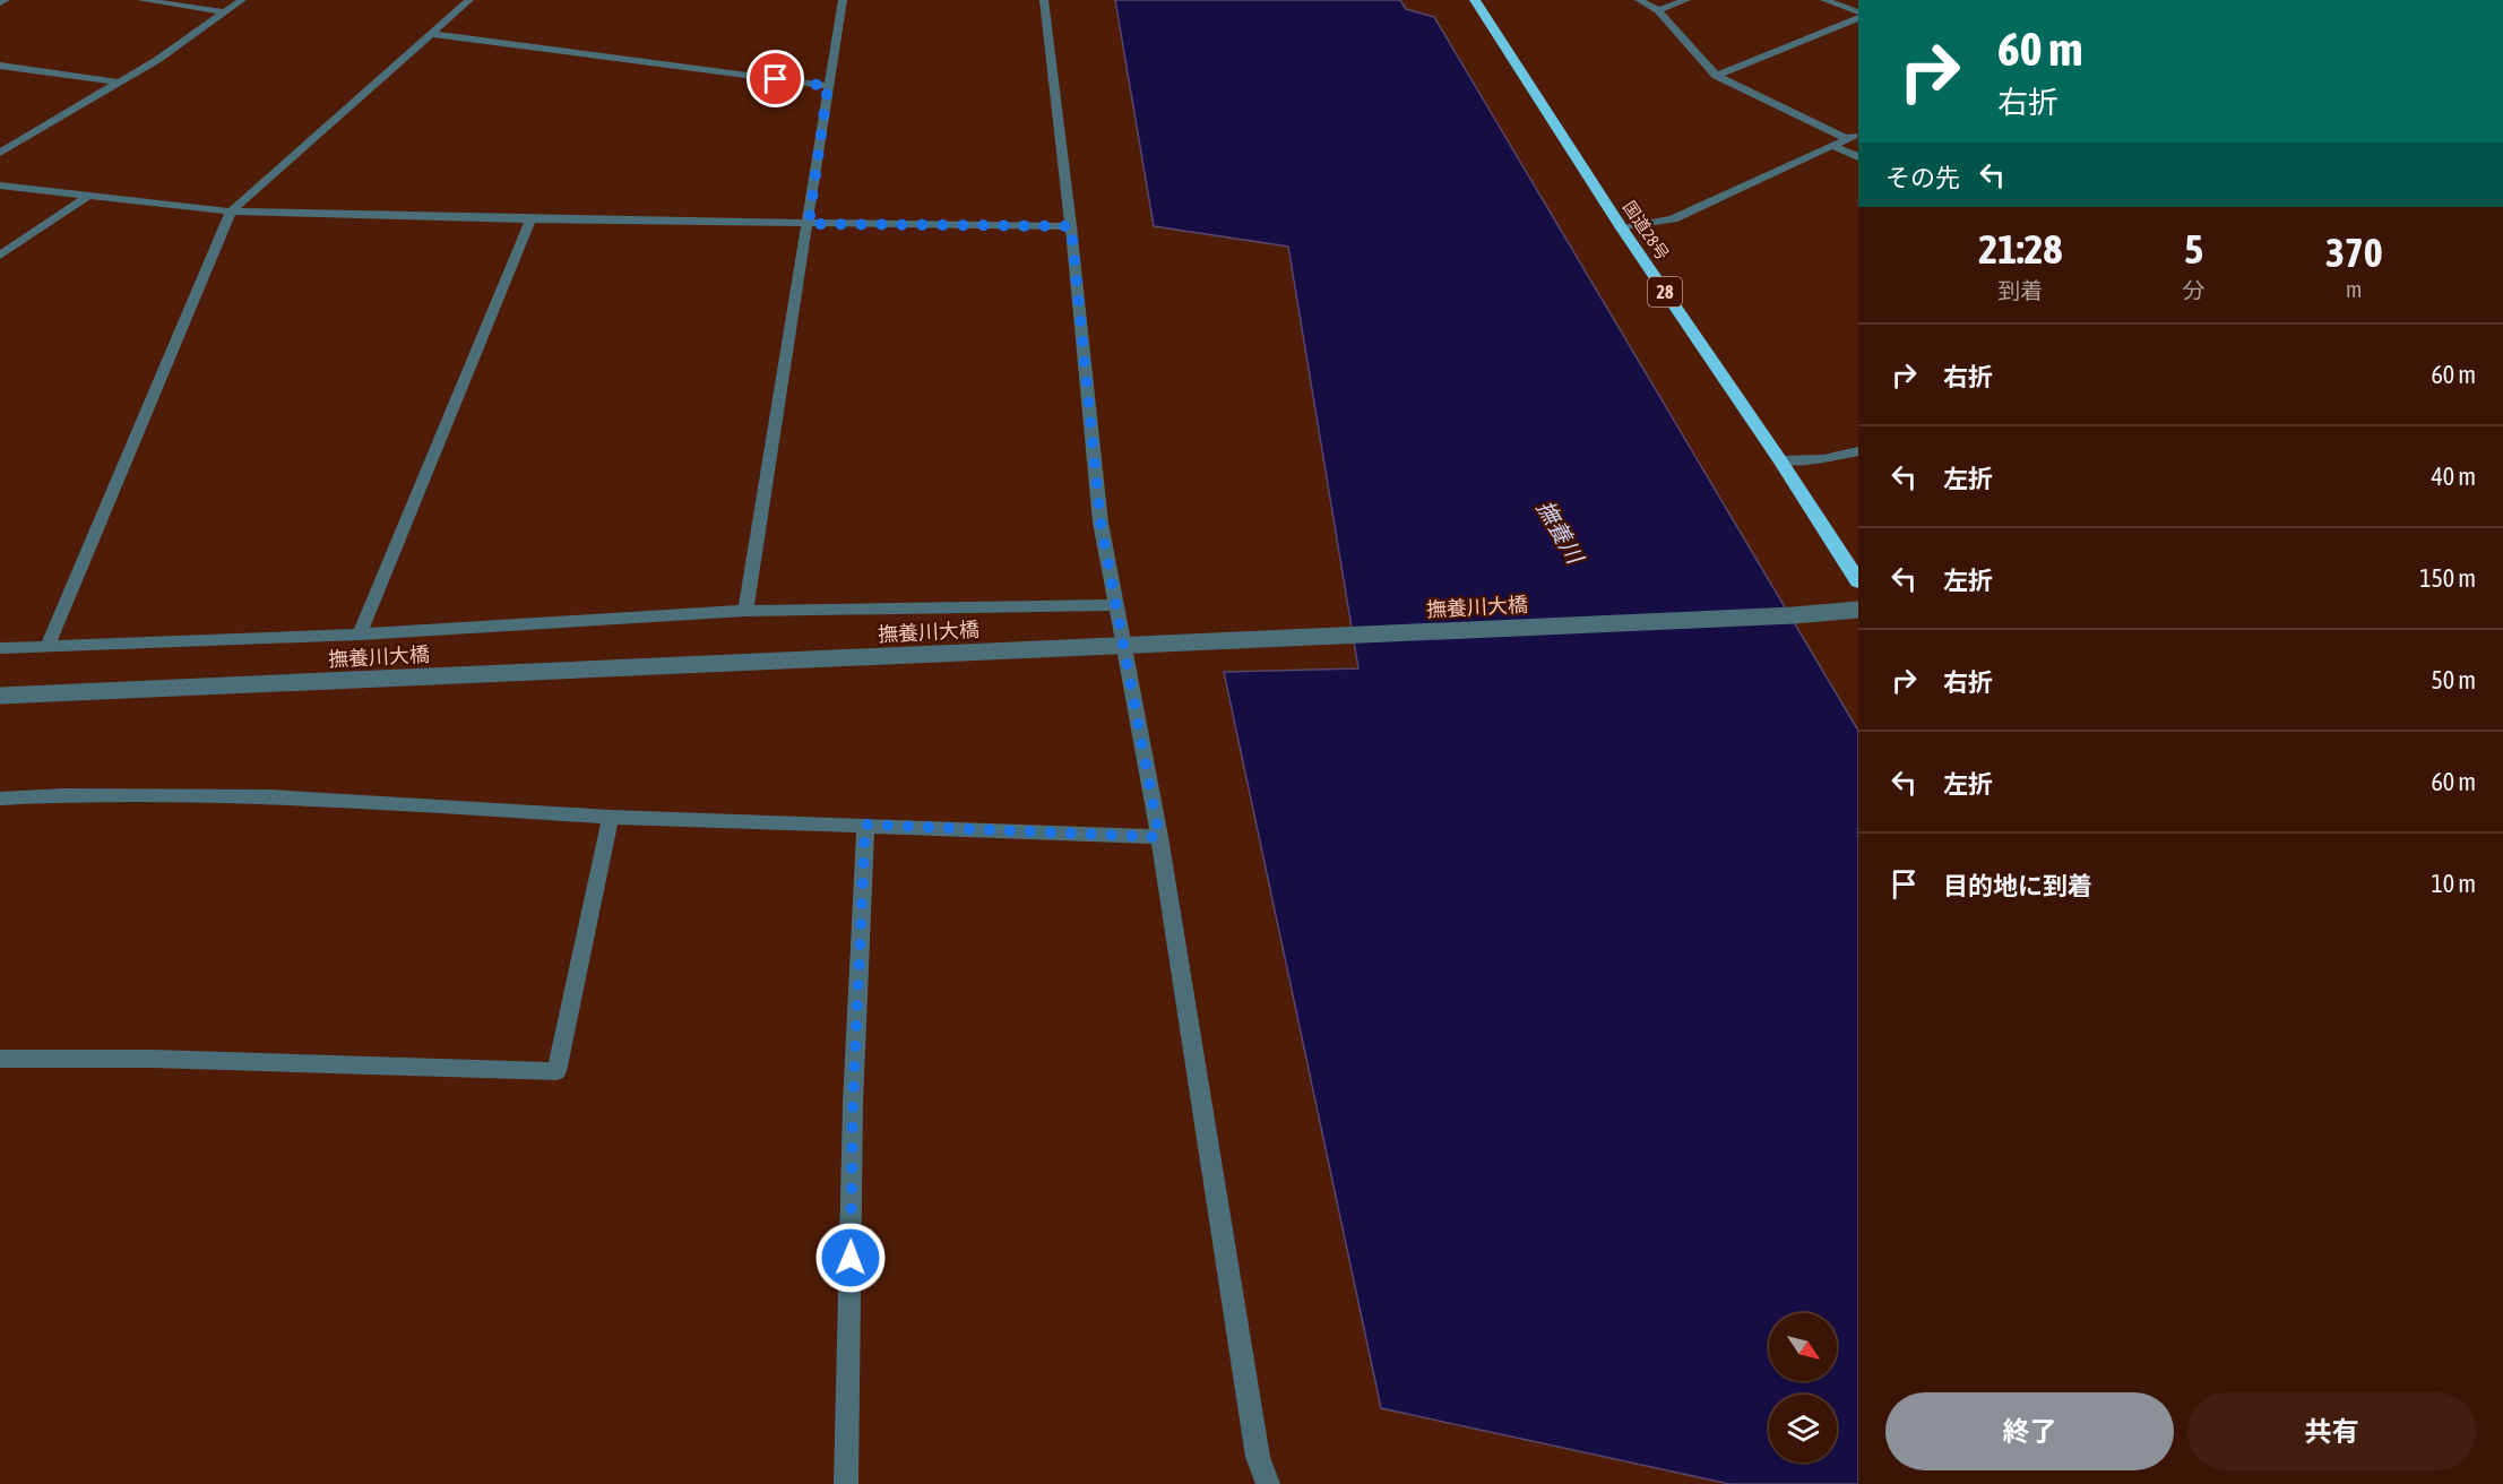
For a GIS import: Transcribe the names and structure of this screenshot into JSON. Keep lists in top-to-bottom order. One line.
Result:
{"streets":{"highway":["国道28号","28"],"street":["撫養川大橋"]},"water":["撫養川"],"north":"bottom right","page":{"turn":["60 m","右折"],"then":"その先","eta":["21:28","到着","5","分","370","m"],"list":[{"name":"右折","value":"60 m"},{"name":"左折","value":"40 m"},{"name":"左折","value":"150 m"},{"name":"右折","value":"50 m"},{"name":"左折","value":"60 m"},{"name":"目的地に到着","value":"10 m"}],"buttons":["終了","共有"]}}
